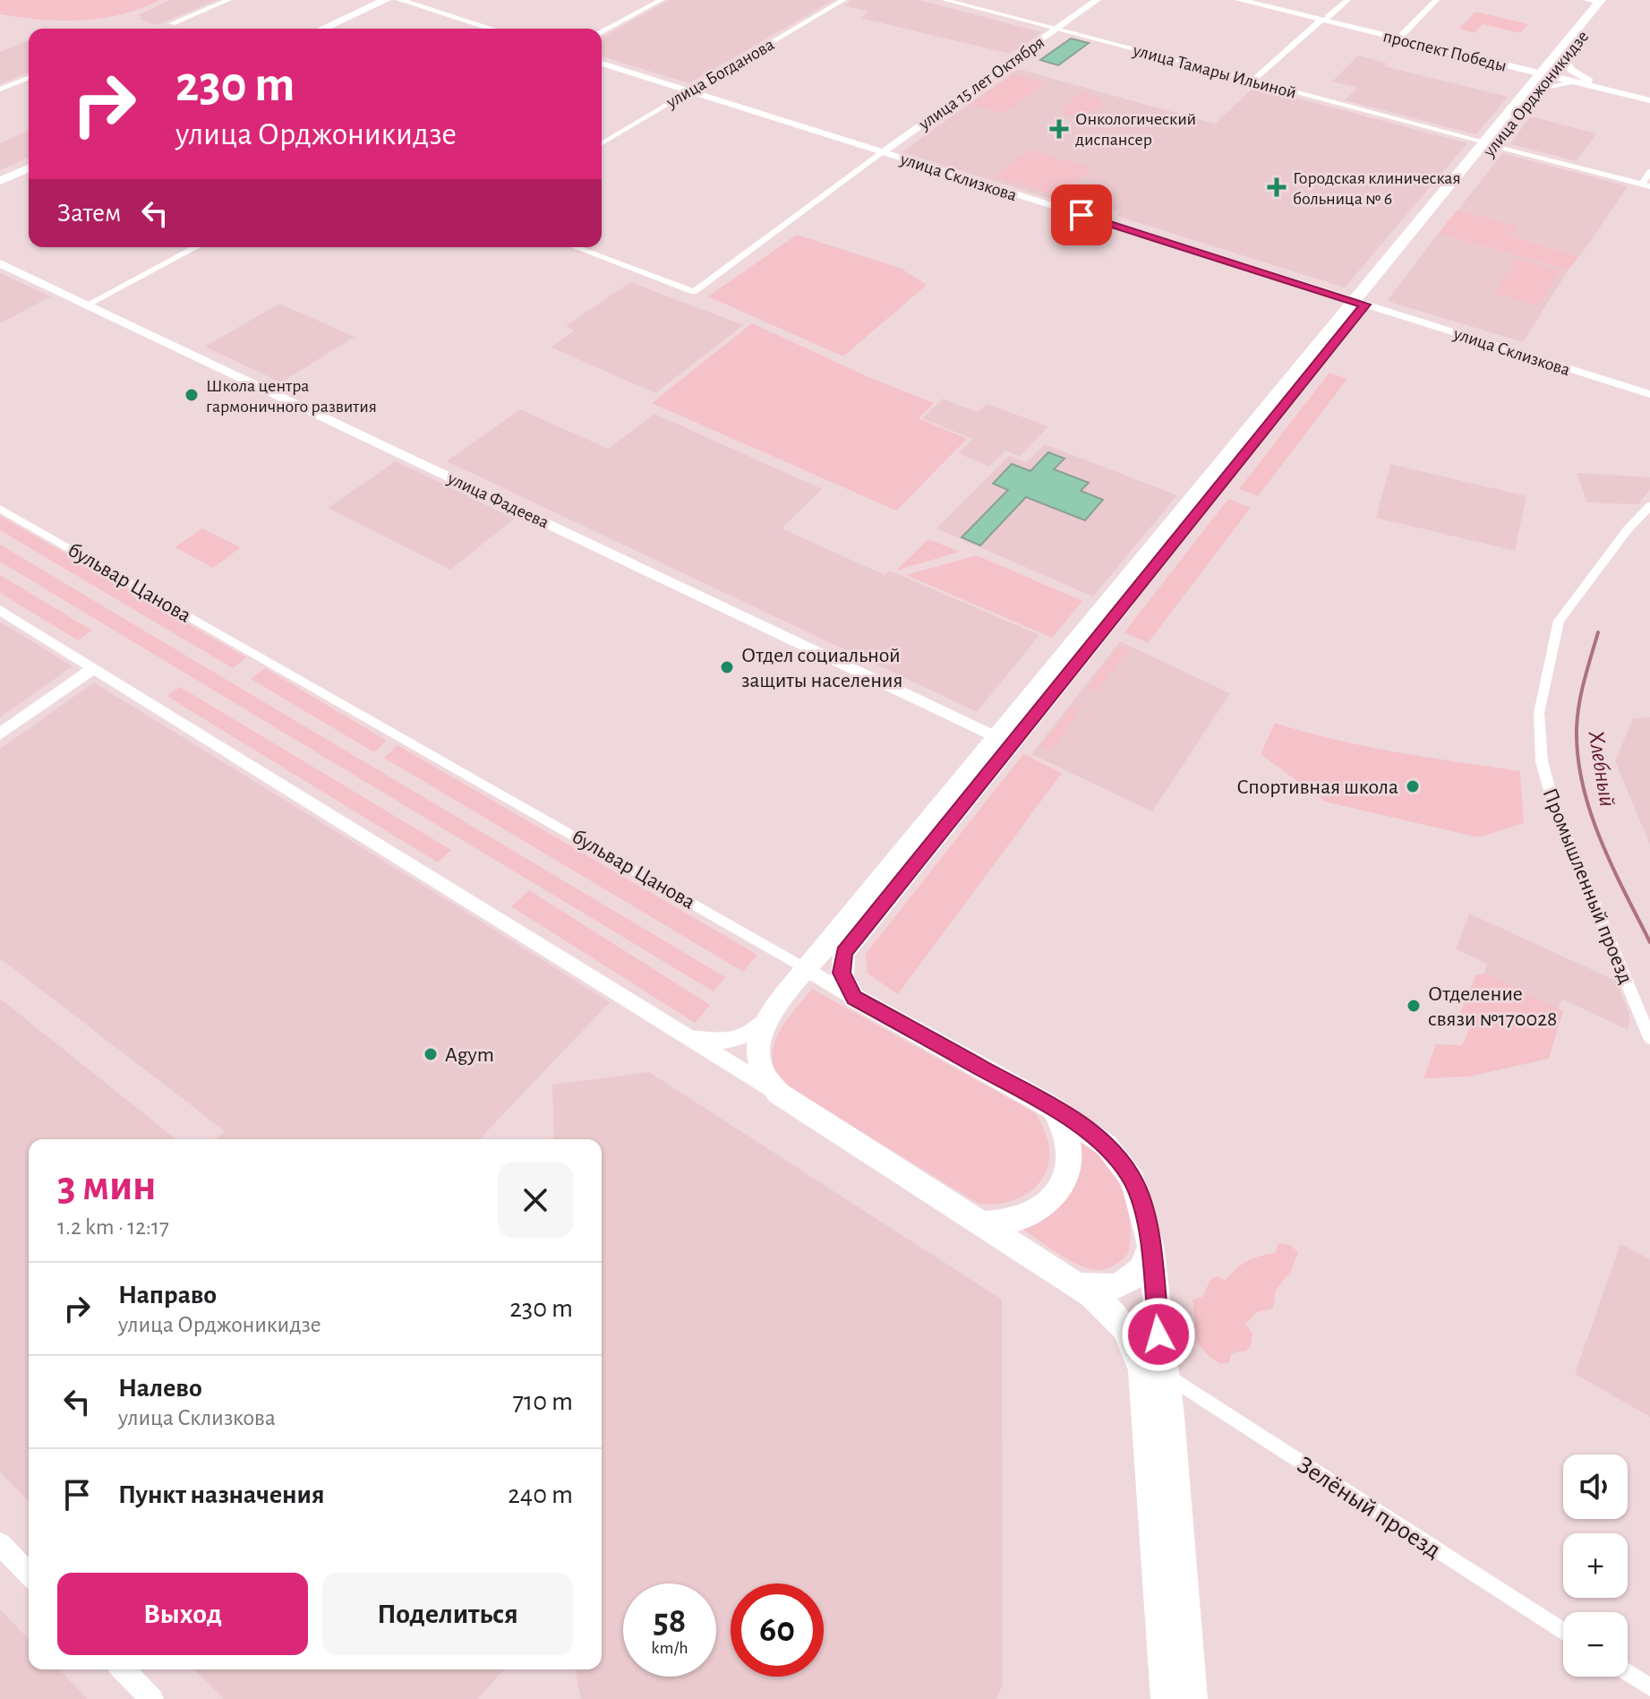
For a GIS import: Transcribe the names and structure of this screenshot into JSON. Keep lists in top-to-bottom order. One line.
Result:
{"streets":{"main road":["проспект Победы","улица Орджоникидзе","бульвар Цанова"],"street":["улица Тамары Ильиной","улица Богданова","улица 15 лет Октября","улица Склизкова","улица Фадеева","Промышленный проезд","Зелёный проезд"]},"crossings":[["проспект Победы","улица Орджоникидзе"],["улица Тамары Ильиной","улица 15 лет Октября"],["улица Тамары Ильиной","улица Орджоникидзе"],["улица Богданова","улица Склизкова"],["улица 15 лет Октября","улица Склизкова"],["улица Орджоникидзе","улица Склизкова"],["улица Орджоникидзе","улица Фадеева"],["улица Орджоникидзе","бульвар Цанова"],["бульвар Цанова","Зелёный проезд"]],"water":["Хлебный"],"places":{"health":["Онкологический диспансер","Городская клиническая больница № 6"],"other":["Школа центра гармоничного развития","Отдел социальной защиты населения","Спортивная школа","Отделение связи №170028","Agym"]},"page":{"turn":["230 m","улица Орджоникидзе"],"then":"Затем","heading":["3 мин","1.2 km · 12:17"],"list":[{"name":"Направо","note":"улица Орджоникидзе","value":"230 m"},{"name":"Налево","note":"улица Склизкова","value":"710 m"},{"name":"Пункт назначения","value":"240 m"}],"map_buttons":["+","−"],"buttons":["Выход","Поделиться"],"speed":"58 km/h","limit":"60"}}
